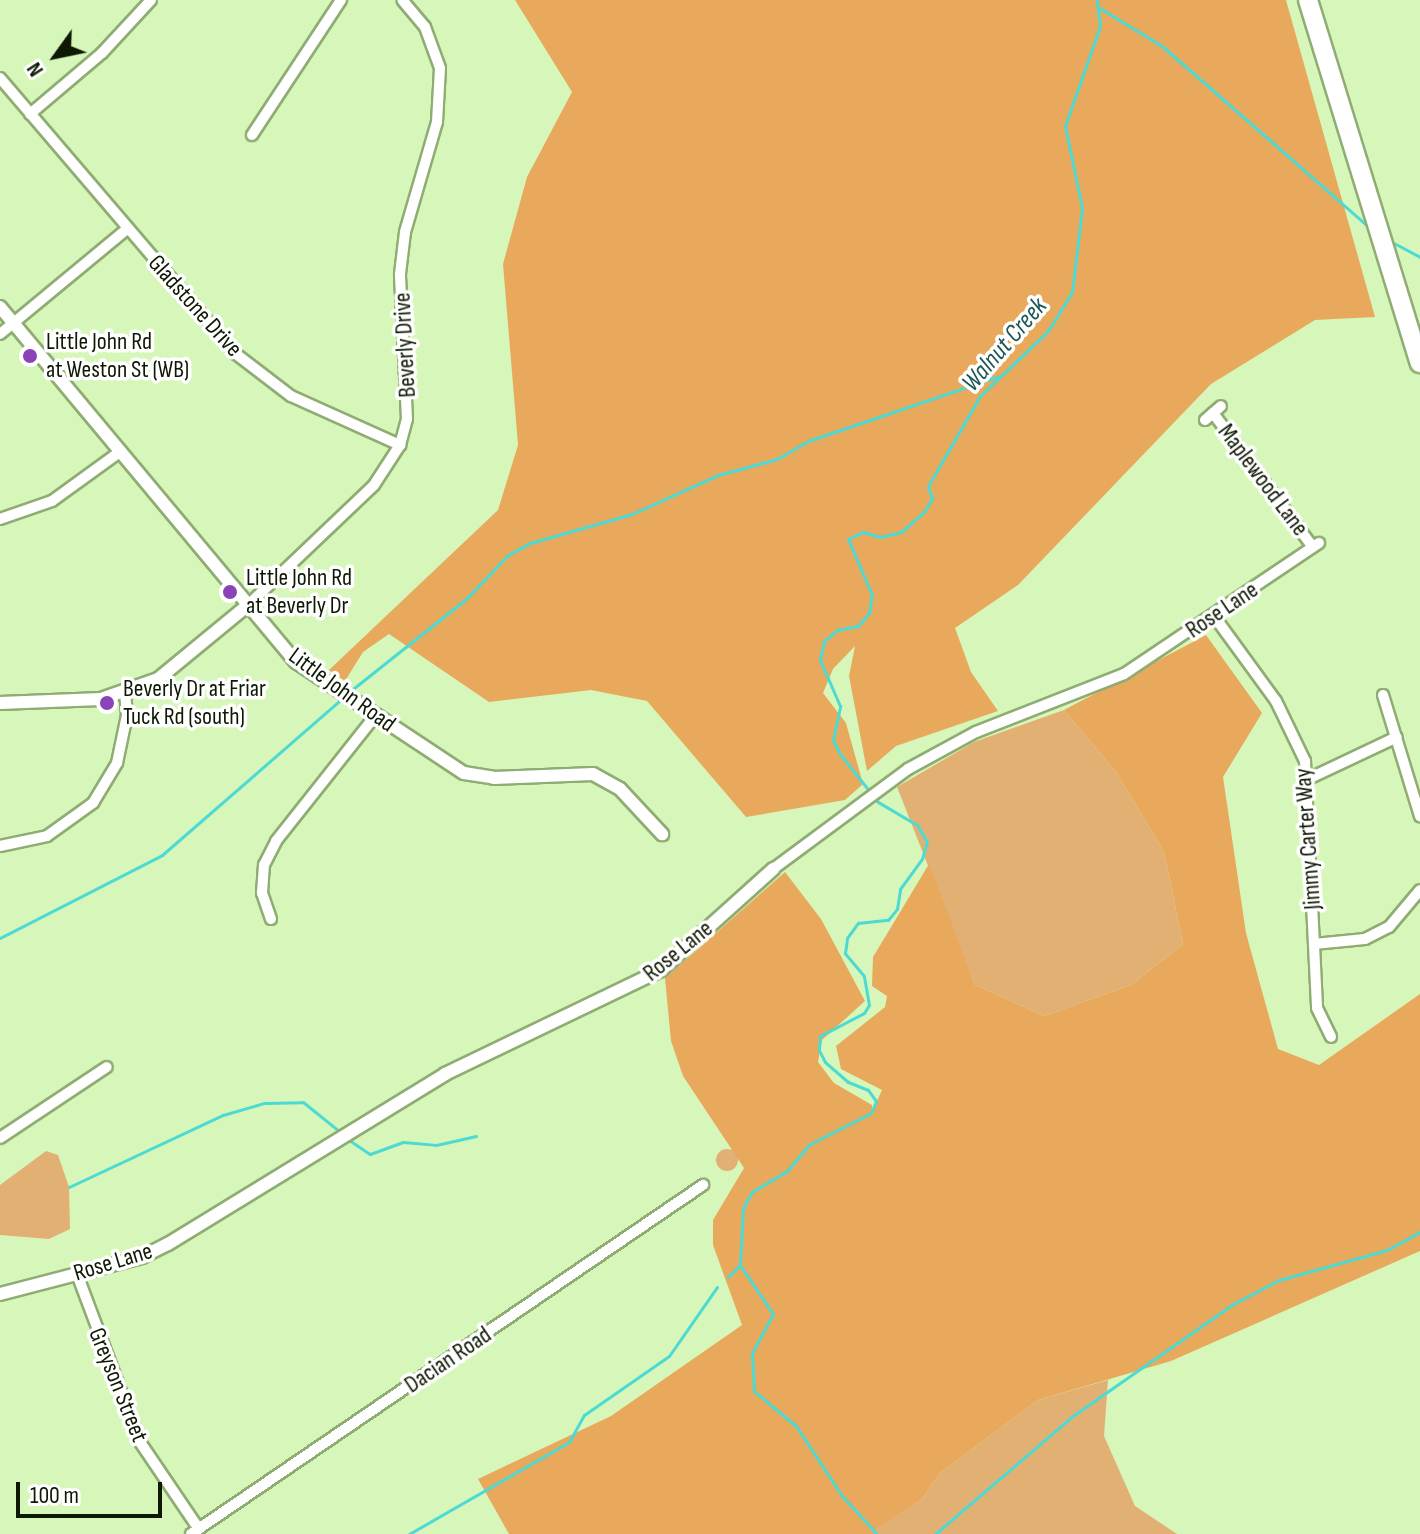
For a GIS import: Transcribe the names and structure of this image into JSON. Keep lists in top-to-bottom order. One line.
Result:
{"streets":{"street":["Gladstone Drive","Beverly Drive","Maplewood Lane","Rose Lane","Little John Road","Jimmy Carter Way","Dacian Road","Greyson Street"]},"crossings":[["Gladstone Drive","Beverly Drive"],["Beverly Drive","Little John Road"],["Maplewood Lane","Rose Lane"],["Rose Lane","Jimmy Carter Way"],["Rose Lane","Greyson Street"],["Dacian Road","Greyson Street"]],"water":["Walnut Creek"],"places":["Little John Rd at Weston St (WB)","Little John Rd at Beverly Dr","Beverly Dr at Friar Tuck Rd (south)"],"scale_bar":"100 m","north":"bottom left"}
